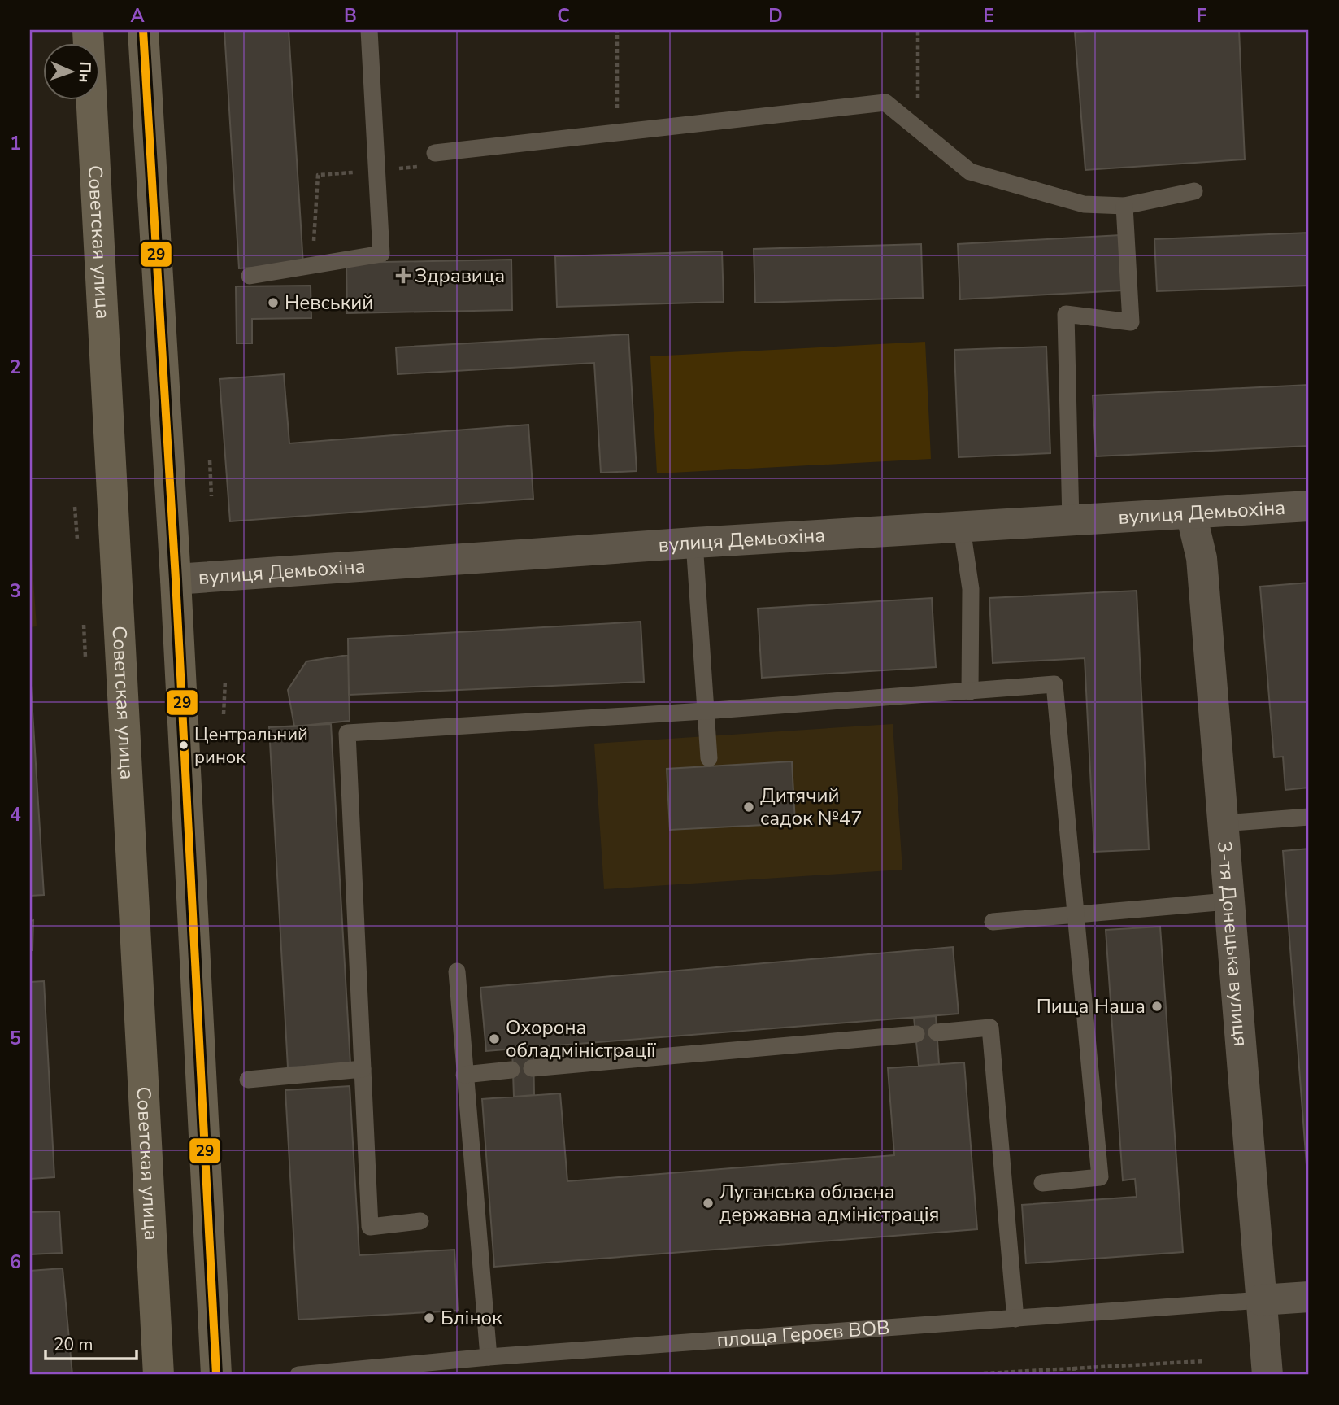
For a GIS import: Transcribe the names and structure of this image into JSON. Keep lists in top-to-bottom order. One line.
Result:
{"streets":{"main road":["Советская улица"],"street":["вулиця Демьохіна","3-тя Донецька вулиця","площа Героєв ВОВ"]},"crossings":[["вулиця Демьохіна","3-тя Донецька вулиця"],["3-тя Донецька вулиця","площа Героєв ВОВ"]],"places":{"health":["Здравица"],"other":["Невський","Центральний ринок","Дитячий садок №47","Пища Наша","Охорона обладміністрації","Луганська обласна державна адміністрація","Блінок"]},"lines":["transit line 29"],"scale_bar":"20 m","north":"right","grid":{"columns":["A","B","C","D","E","F"],"rows":["1","2","3","4","5","6"]}}
